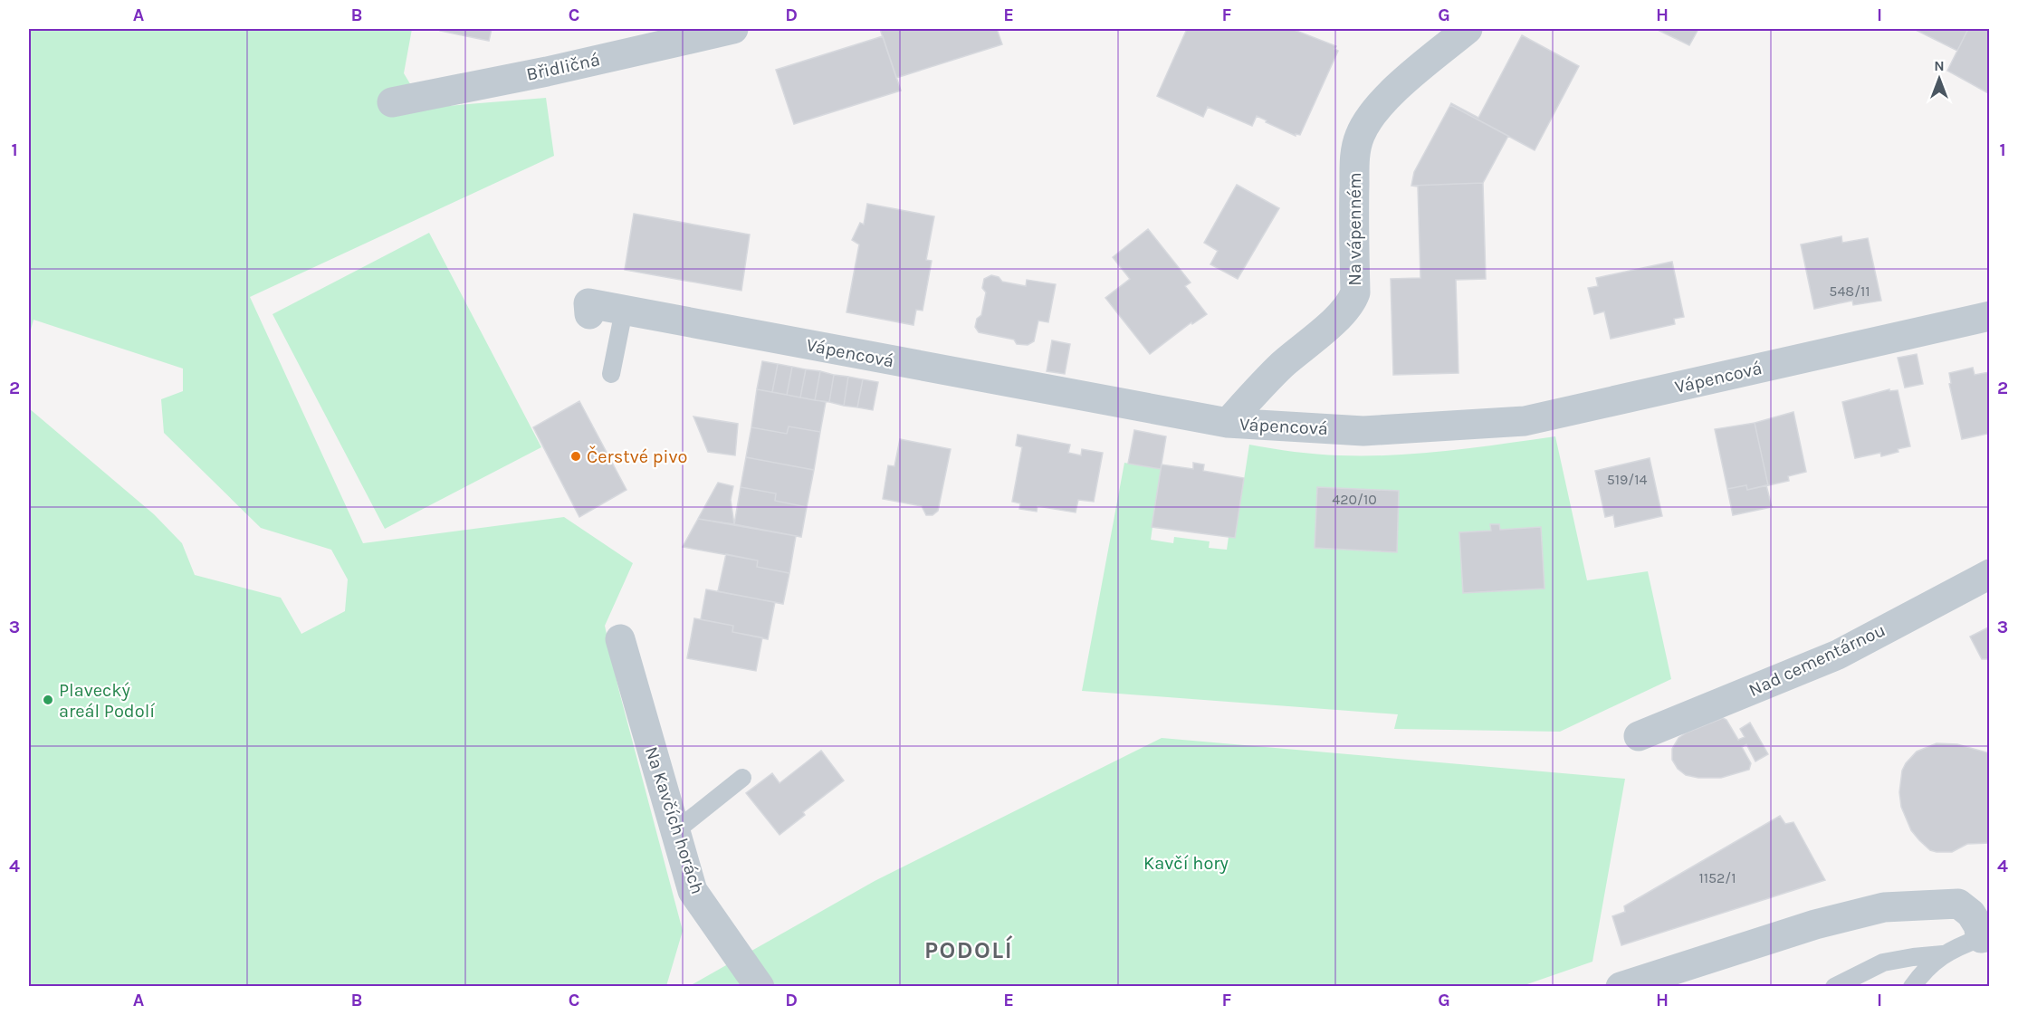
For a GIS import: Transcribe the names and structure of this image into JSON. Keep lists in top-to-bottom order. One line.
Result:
{"streets":{"street":["Břidličná","Na vápenném","Vápencová","Nad cementárnou","Na Kavčích horách"]},"crossings":[["Na vápenném","Vápencová"]],"districts":["PODOLÍ"],"parks":["Kavčí hory"],"places":["Čerstvé pivo","Plavecký areál Podolí"],"house_numbers":["548/11","519/14","420/10","1152/1"],"north":"top","grid":{"columns":["A","B","C","D","E","F","G","H","I"],"rows":["1","2","3","4"]}}
